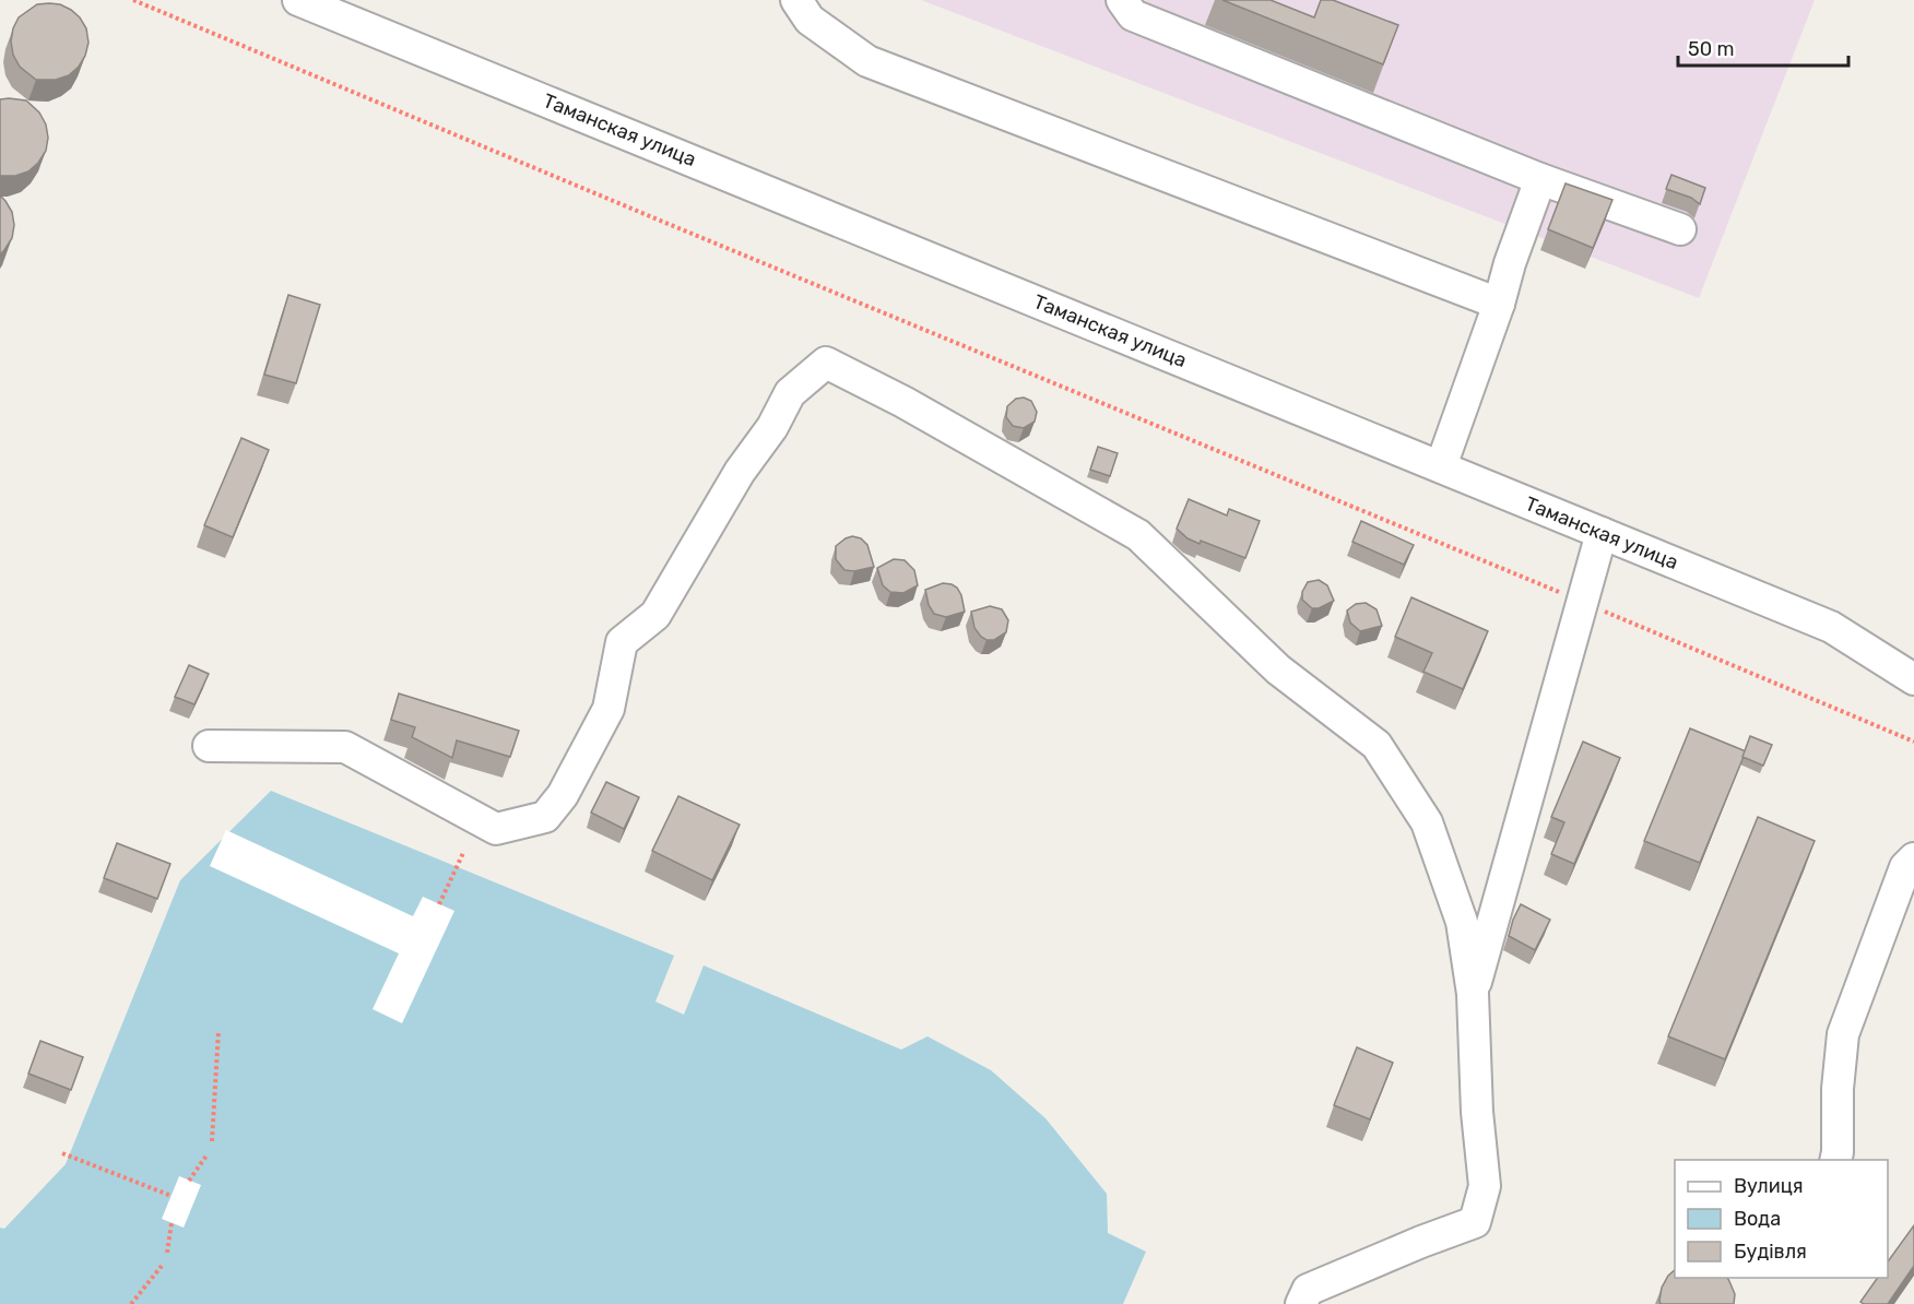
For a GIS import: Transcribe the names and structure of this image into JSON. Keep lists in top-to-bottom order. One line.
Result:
{"streets":{"street":["Таманская улица"]},"legend":["Вулиця","Вода","Будівля"],"scale_bar":"50 m"}
